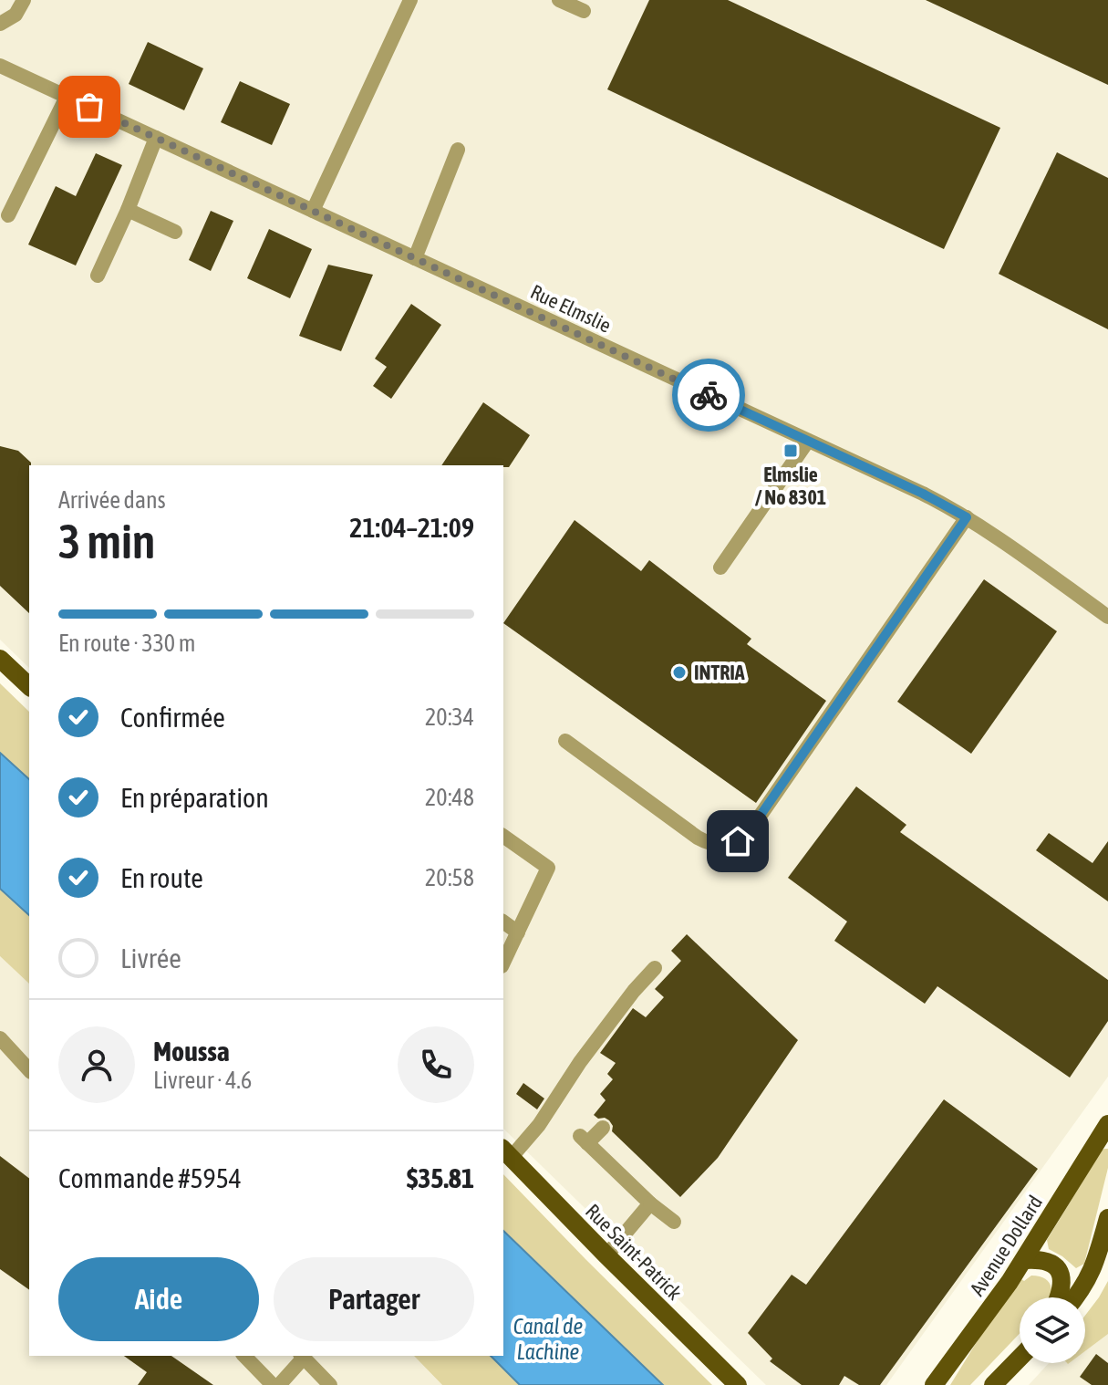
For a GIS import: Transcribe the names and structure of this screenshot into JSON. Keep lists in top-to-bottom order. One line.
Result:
{"streets":{"main road":["Avenue Dollard","Rue Saint-Patrick"],"street":["Rue Elmslie"]},"water":["Canal de Lachine"],"places":{"transit":["Elmslie / No 8301"],"other":["INTRIA"]},"page":{"heading":["3 min","Arrivée dans","21:04–21:09"],"panel":["Moussa","Livreur · 4.6","Commande #5954","$35.81"],"bar":"En route · 330 m","list":[["Confirmée","20:34"],["En préparation","20:48"],["En route","20:58"],"Livrée"],"buttons":["Aide","Partager"]}}
